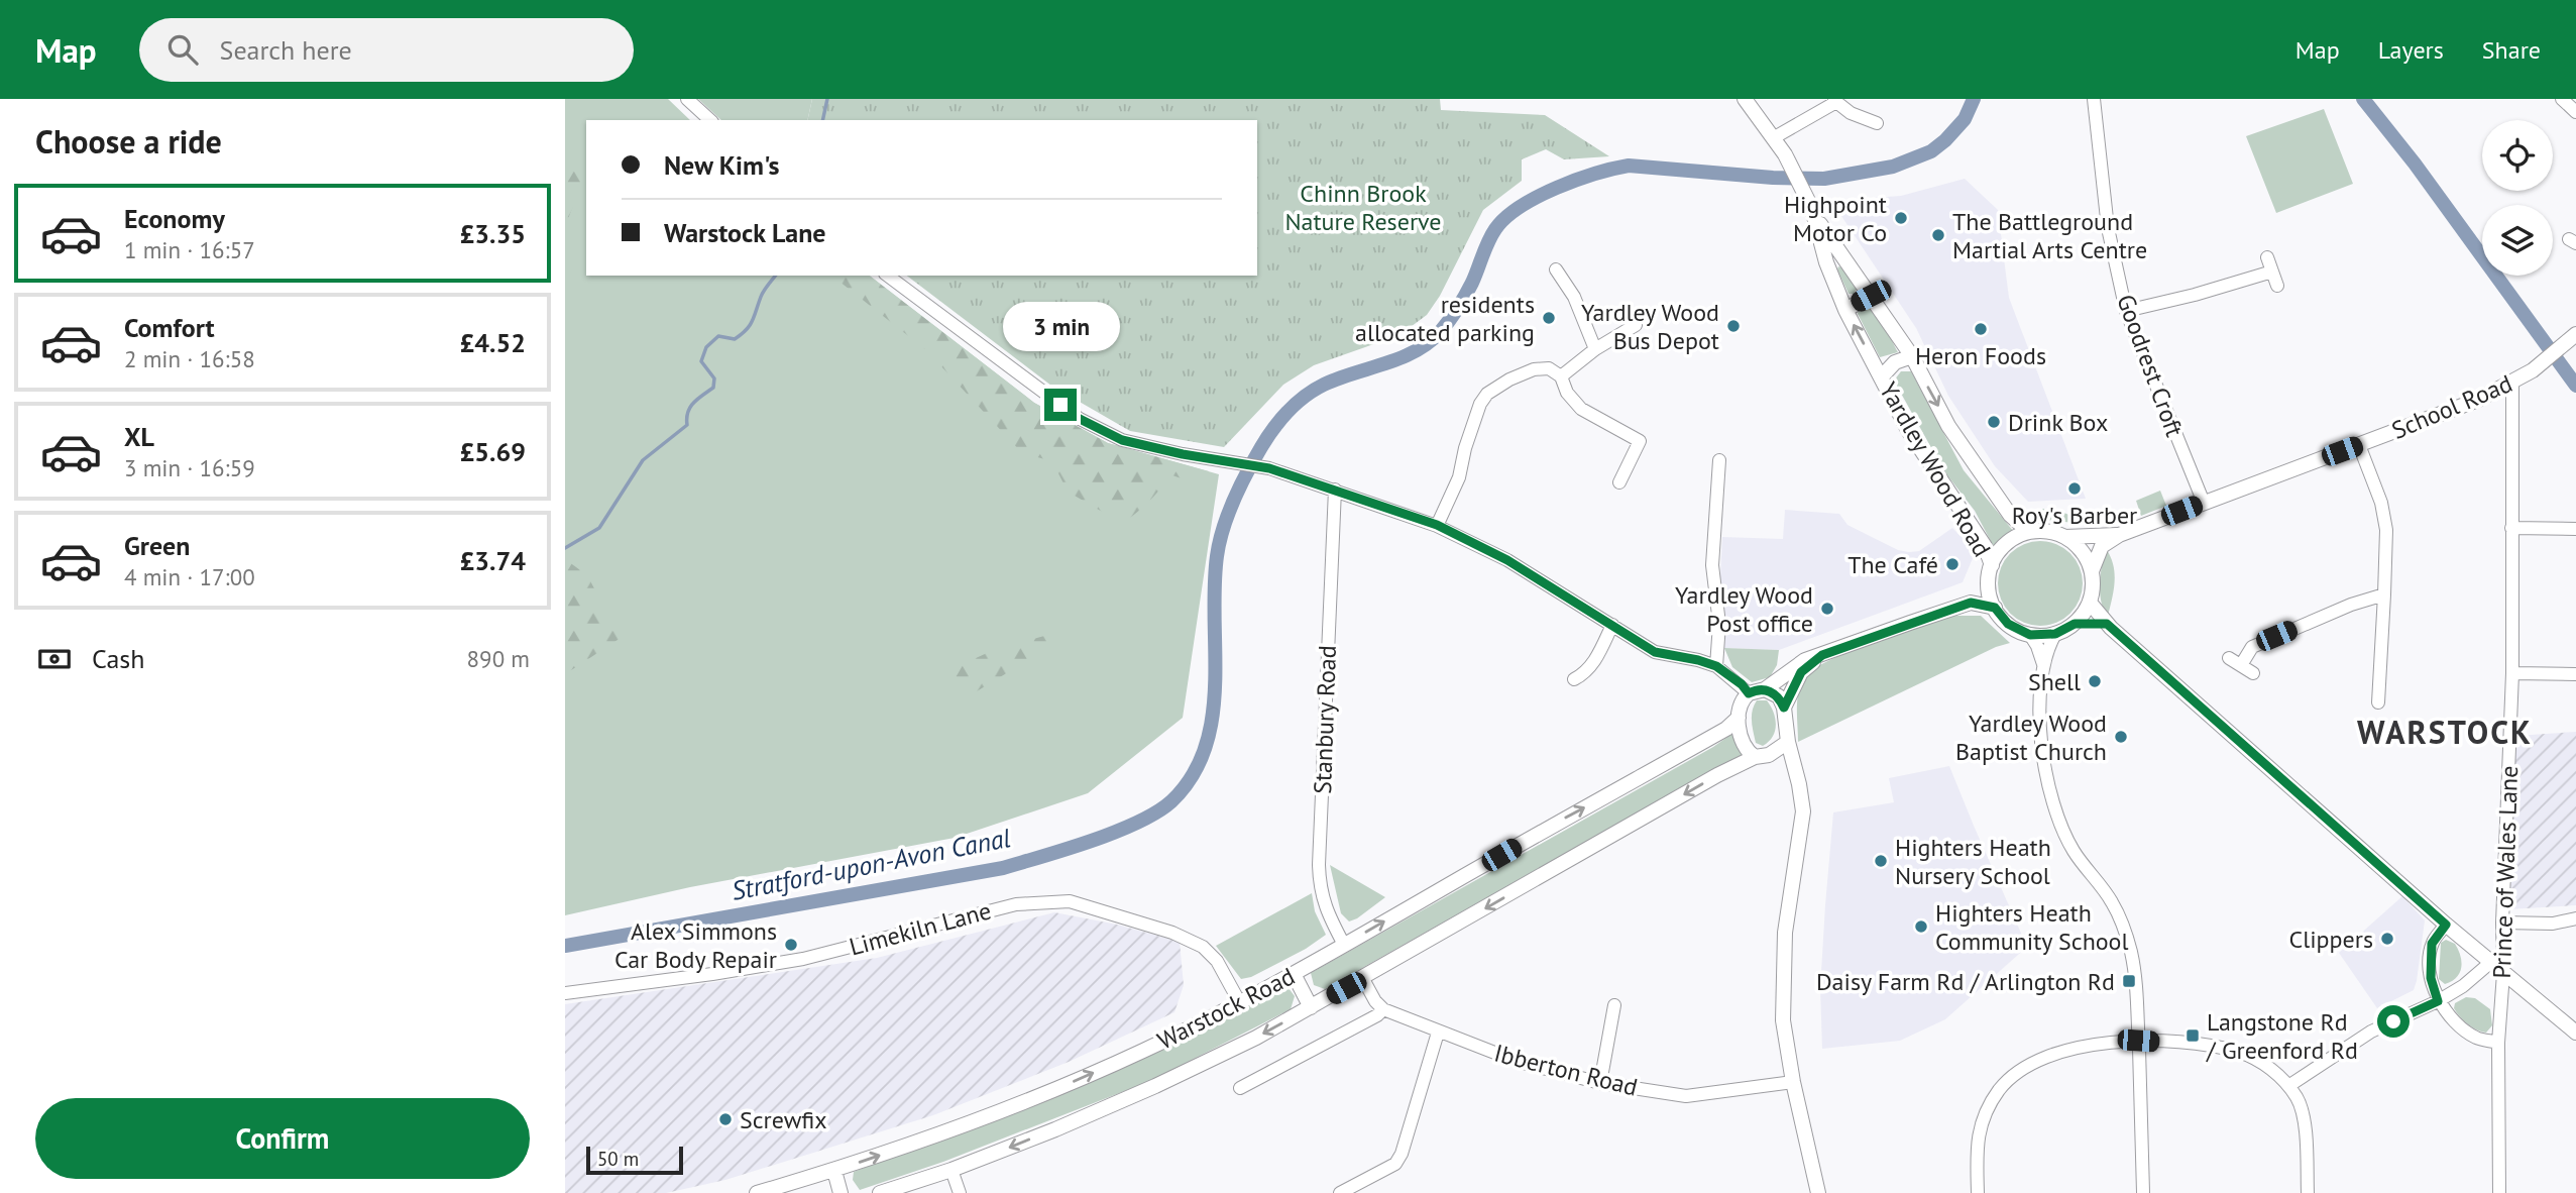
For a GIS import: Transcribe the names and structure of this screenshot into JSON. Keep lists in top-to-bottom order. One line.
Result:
{"streets":{"street":["Goodrest Croft","School Road","Yardley Wood Road","Stanbury Road","Prince of Wales Lane","Limekiln Lane","Warstock Road","Ibberton Road"]},"crossings":[["Goodrest Croft","School Road"],["School Road","Yardley Wood Road"],["School Road","Prince of Wales Lane"],["Stanbury Road","Warstock Road"],["Limekiln Lane","Warstock Road"]],"districts":["WARSTOCK"],"water":["Stratford-upon-Avon Canal"],"parks":["Chinn Brook Nature Reserve"],"places":{"other":["Highpoint Motor Co","The Battleground Martial Arts Centre","residents allocated parking","Yardley Wood Bus Depot","Heron Foods","Drink Box","Roy's Barber","The Café","Yardley Wood Post office","Shell","Yardley Wood Baptist Church","Highters Heath Nursery School","Highters Heath Community School","Clippers","Alex Simmons Car Body Repair","Screwfix"],"transit":["Daisy Farm Rd / Arlington Rd","Langstone Rd / Greenford Rd"]},"scale_bar":"50 m","page":{"header":"Map","search":"Search here","nav":["Map","Layers","Share"],"heading":"Choose a ride","banner":["New Kim's","Warstock Lane"],"list":[{"name":"Economy","note":"1 min · 16:57","value":"£3.35"},{"name":"Comfort","note":"2 min · 16:58","value":"£4.52"},{"name":"XL","note":"3 min · 16:59","value":"£5.69"},{"name":"Green","note":"4 min · 17:00","value":"£3.74"}],"bubble":"3 min","pay":["Cash","890 m"],"buttons":"Confirm","scale":"50 m"}}
